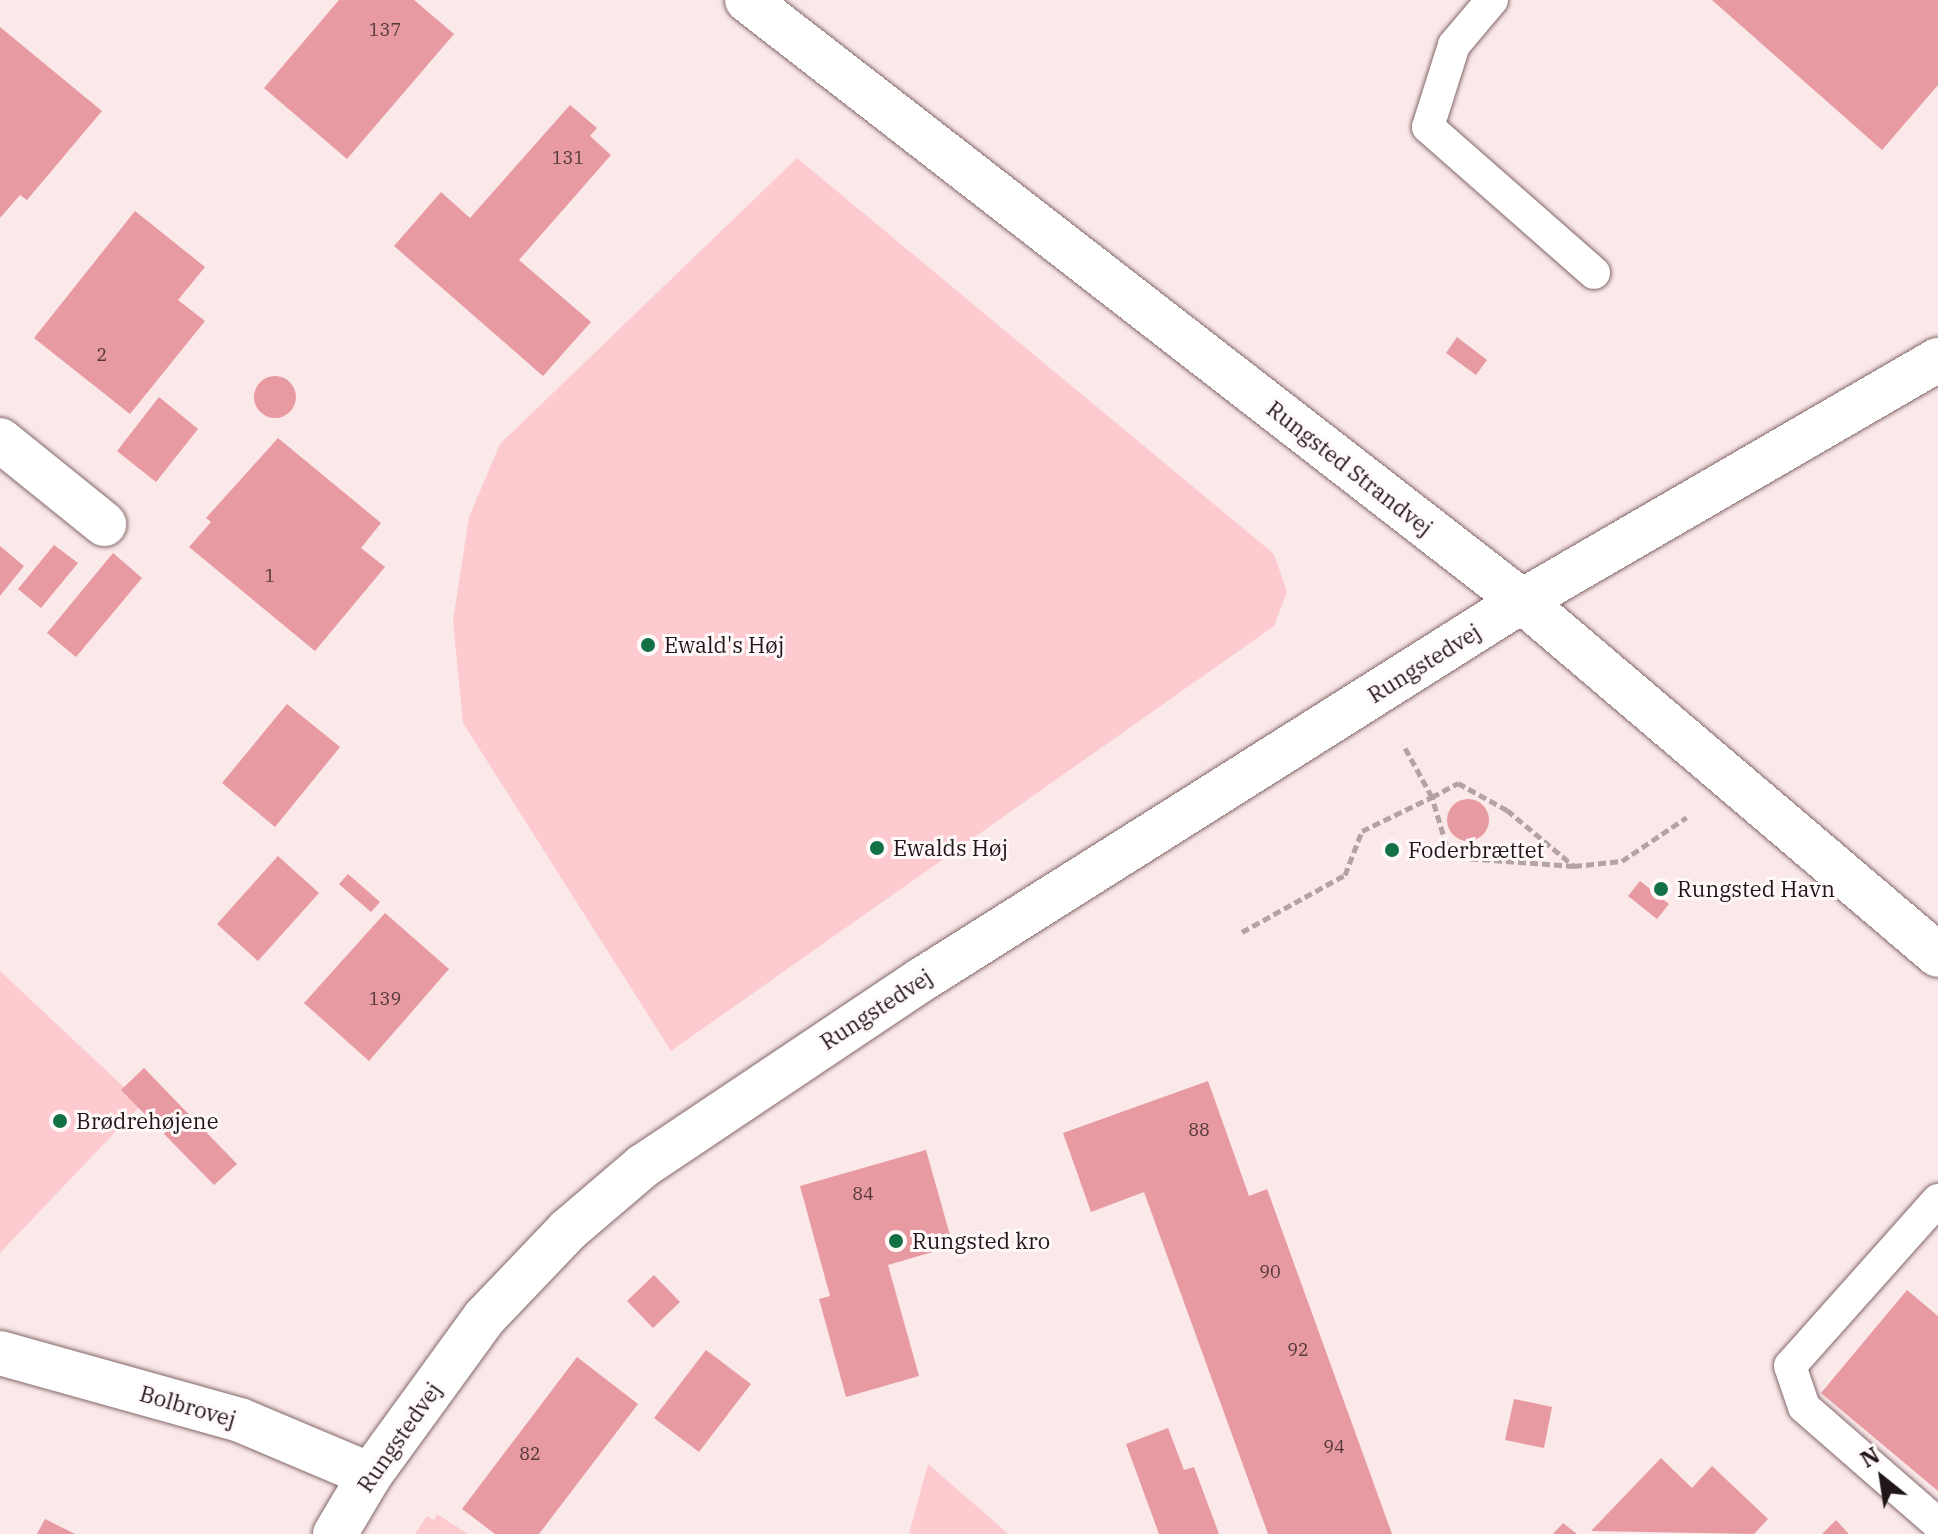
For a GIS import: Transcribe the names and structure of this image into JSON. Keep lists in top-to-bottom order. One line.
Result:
{"streets":{"main road":["Rungsted Strandvej","Rungstedvej","Bolbrovej"]},"crossings":[["Rungsted Strandvej","Rungstedvej"],["Rungstedvej","Bolbrovej"]],"places":["Ewald's Høj","Ewalds Høj","Foderbrættet","Rungsted Havn","Brødrehøjene","Rungsted kro"],"house_numbers":["137","131","2","1","139","88","84","90","92","94","82"],"north":"top left"}
